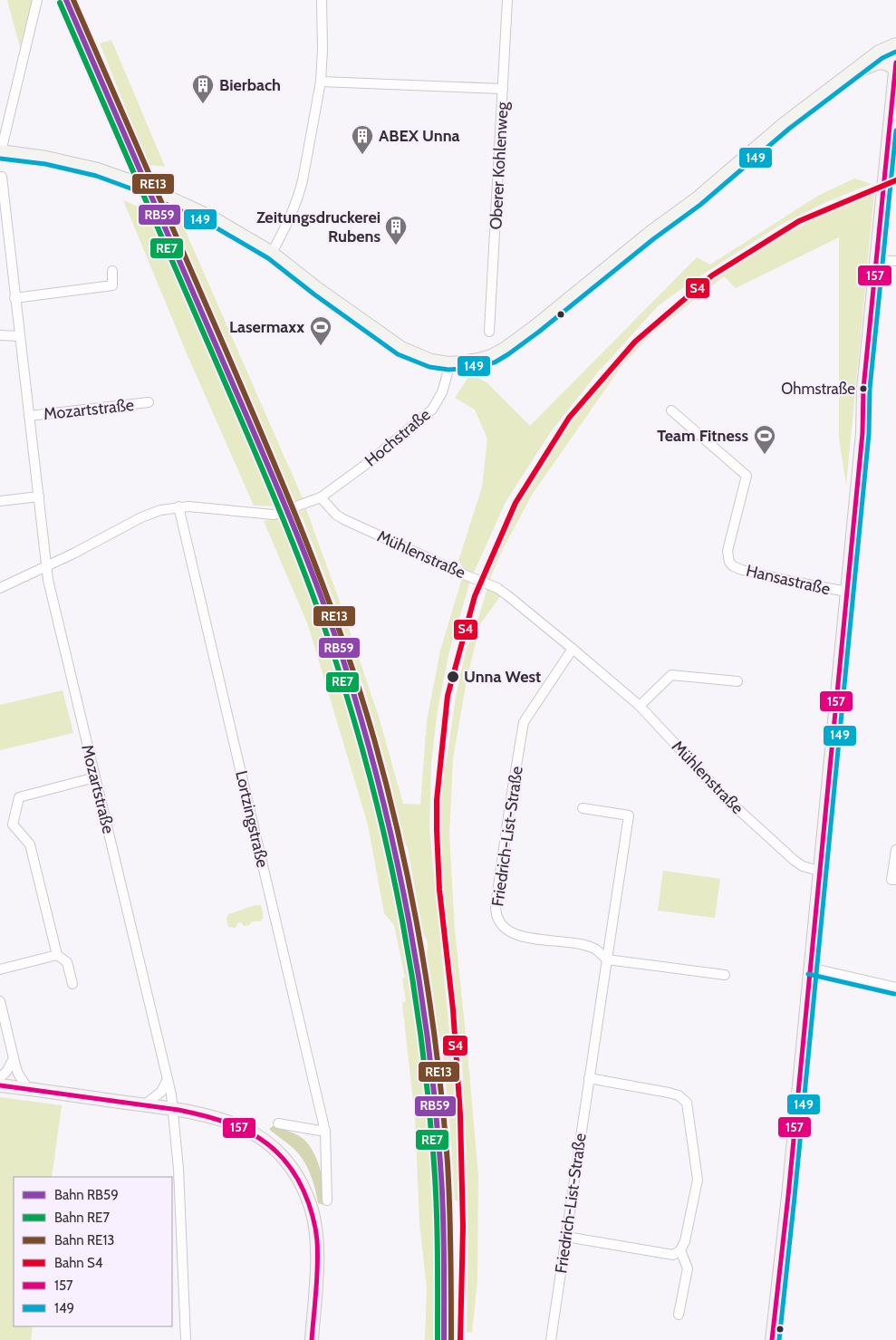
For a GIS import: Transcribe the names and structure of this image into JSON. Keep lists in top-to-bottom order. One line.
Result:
{"streets":{"main road":["Hansastraße"],"street":["Oberer Kohlenweg","Mozartstraße","Hochstraße","Mühlenstraße","Lortzingstraße","Friedrich-List-Straße"]},"crossings":[["Hochstraße","Mühlenstraße"],["Mühlenstraße","Hansastraße"],["Mühlenstraße","Friedrich-List-Straße"]],"places":{"building":["Bierbach","ABEX Unna","Zeitungsdruckerei Rubens"],"sports":["Lasermaxx","Team Fitness"],"other":["Ohmstraße","Unna West"]},"lines":["rail line RB59","rail line RE13","rail line RE7","transit line 149","transit line 157","rail line S4"],"legend":["Bahn RB59","Bahn RE7","Bahn RE13","Bahn S4","157","149"]}
